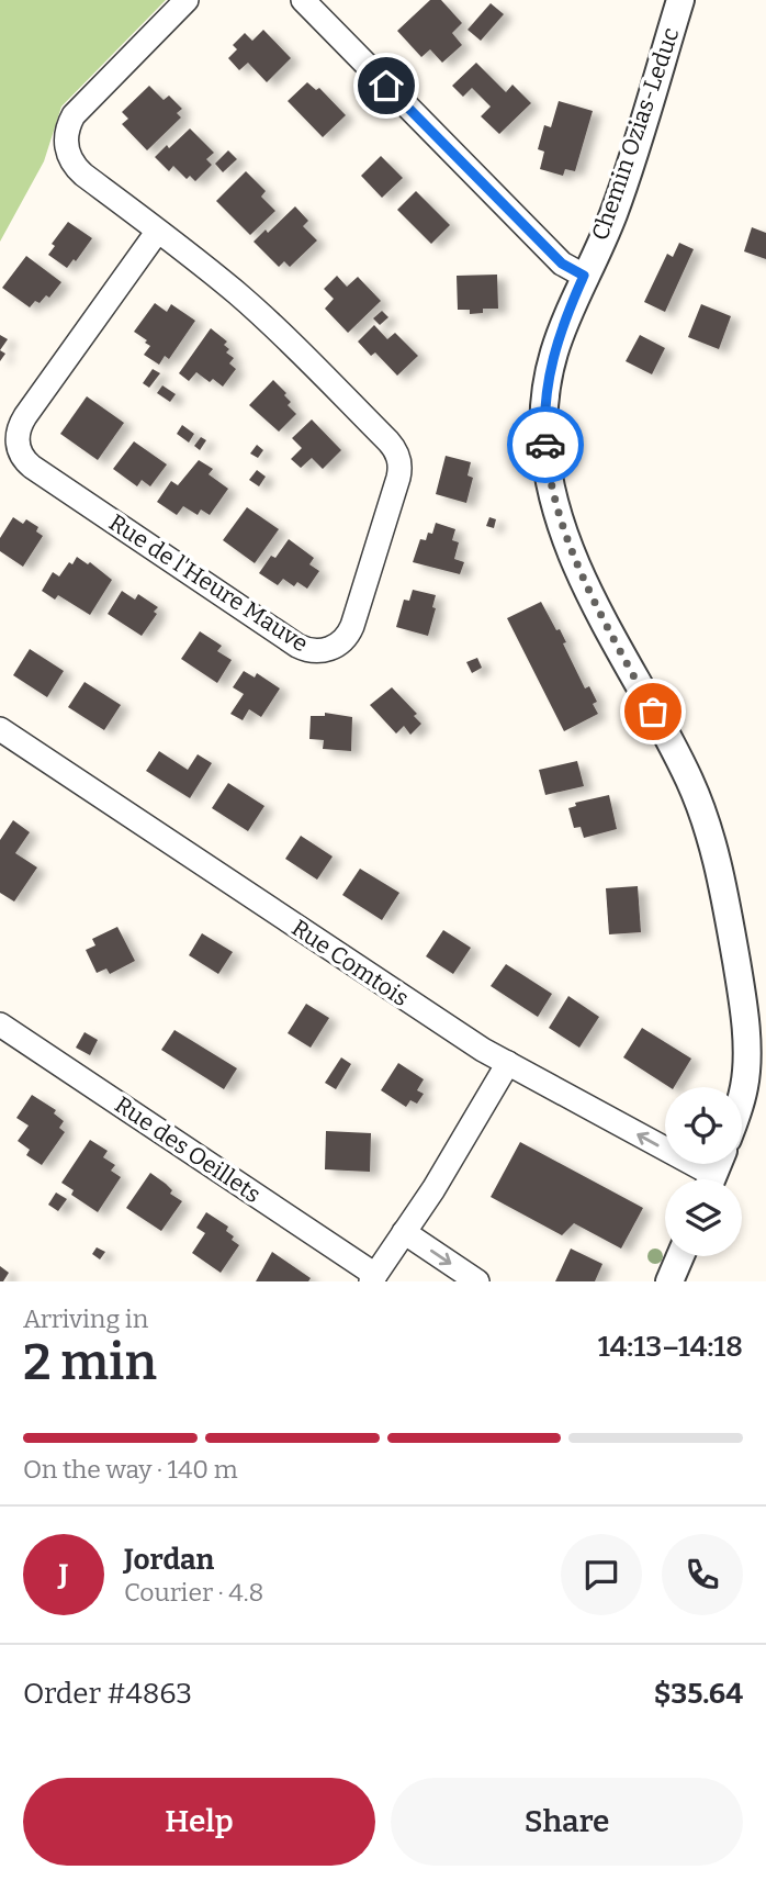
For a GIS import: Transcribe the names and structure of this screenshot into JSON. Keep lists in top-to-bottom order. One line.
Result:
{"streets":{"street":["Chemin Ozias-Leduc","Rue de l'Heure Mauve","Rue Comtois","Rue des Oeillets"]},"page":{"heading":["2 min","Arriving in","14:13–14:18"],"panel":["Jordan","Courier · 4.8","Order #4863","$35.64"],"bar":"On the way · 140 m","round":"J","buttons":["Help","Share"]}}
